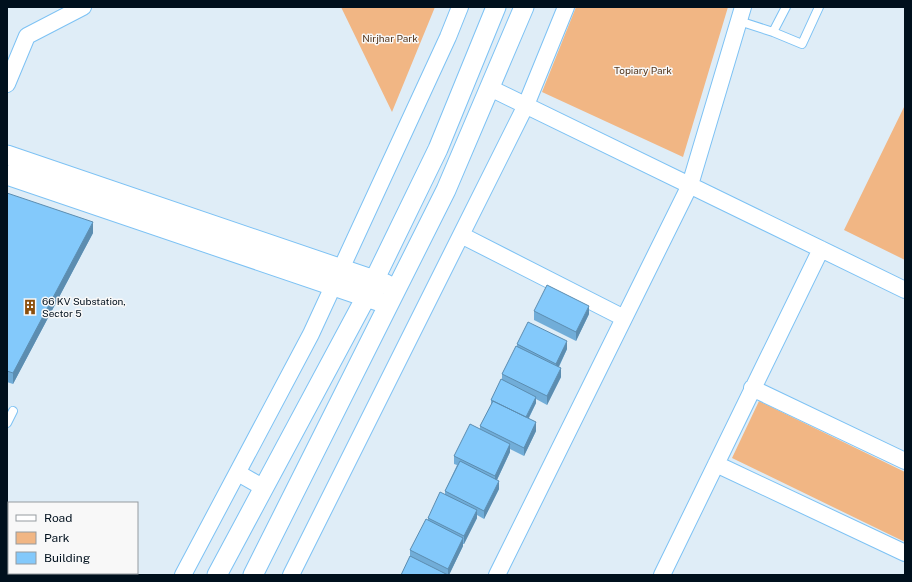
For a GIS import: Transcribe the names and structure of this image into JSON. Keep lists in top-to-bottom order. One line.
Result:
{"parks":["Nirjhar Park","Topiary Park"],"places":{"building":["66 KV Substation, Sector 5"]},"legend":["Road","Park","Building"]}
